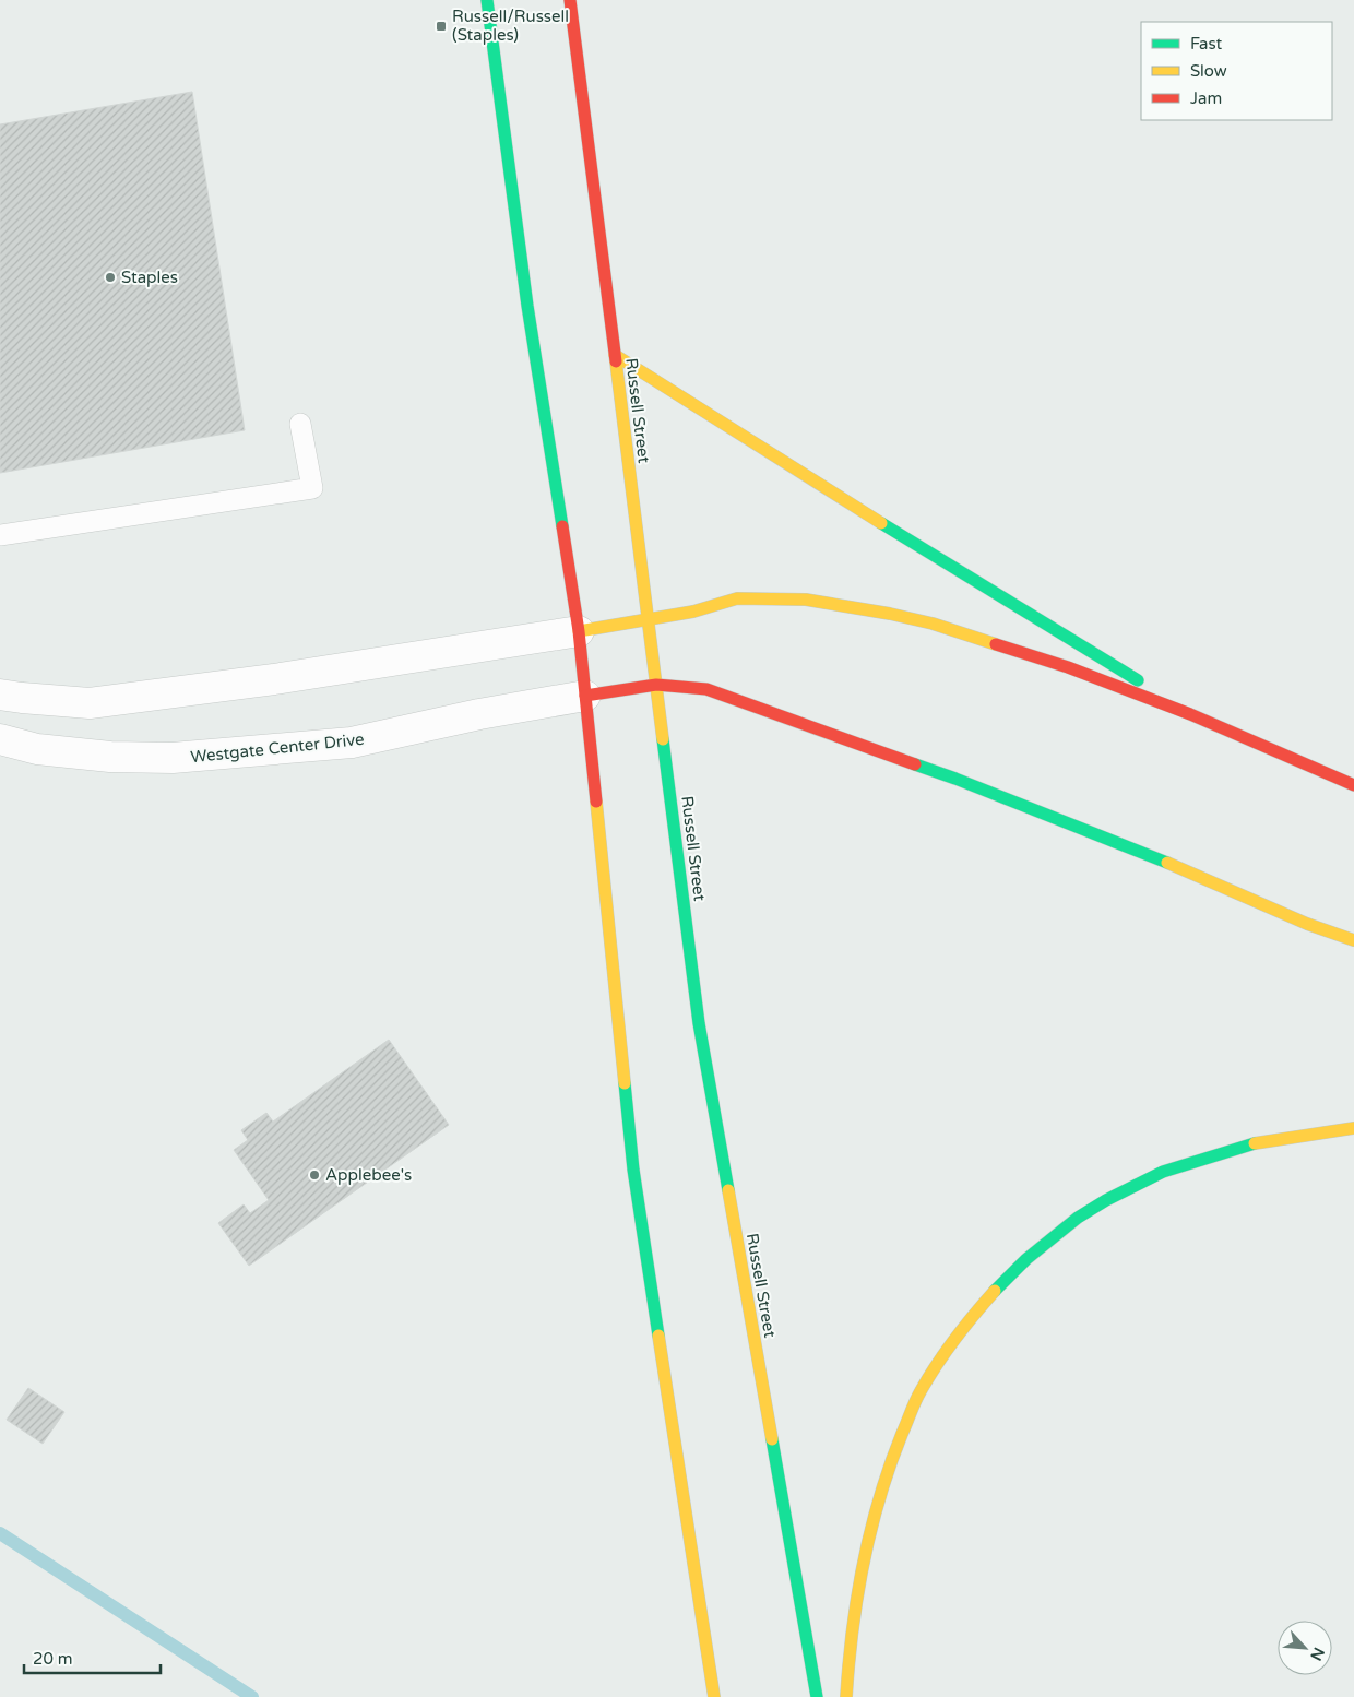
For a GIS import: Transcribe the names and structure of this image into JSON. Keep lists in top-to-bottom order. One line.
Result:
{"streets":{"main road":["Russell Street"],"street":["Westgate Center Drive"]},"places":{"transit":["Russell/Russell (Staples)"],"other":["Staples","Applebee's"]},"legend":["Fast","Slow","Jam"],"scale_bar":"20 m","north":"bottom right"}
